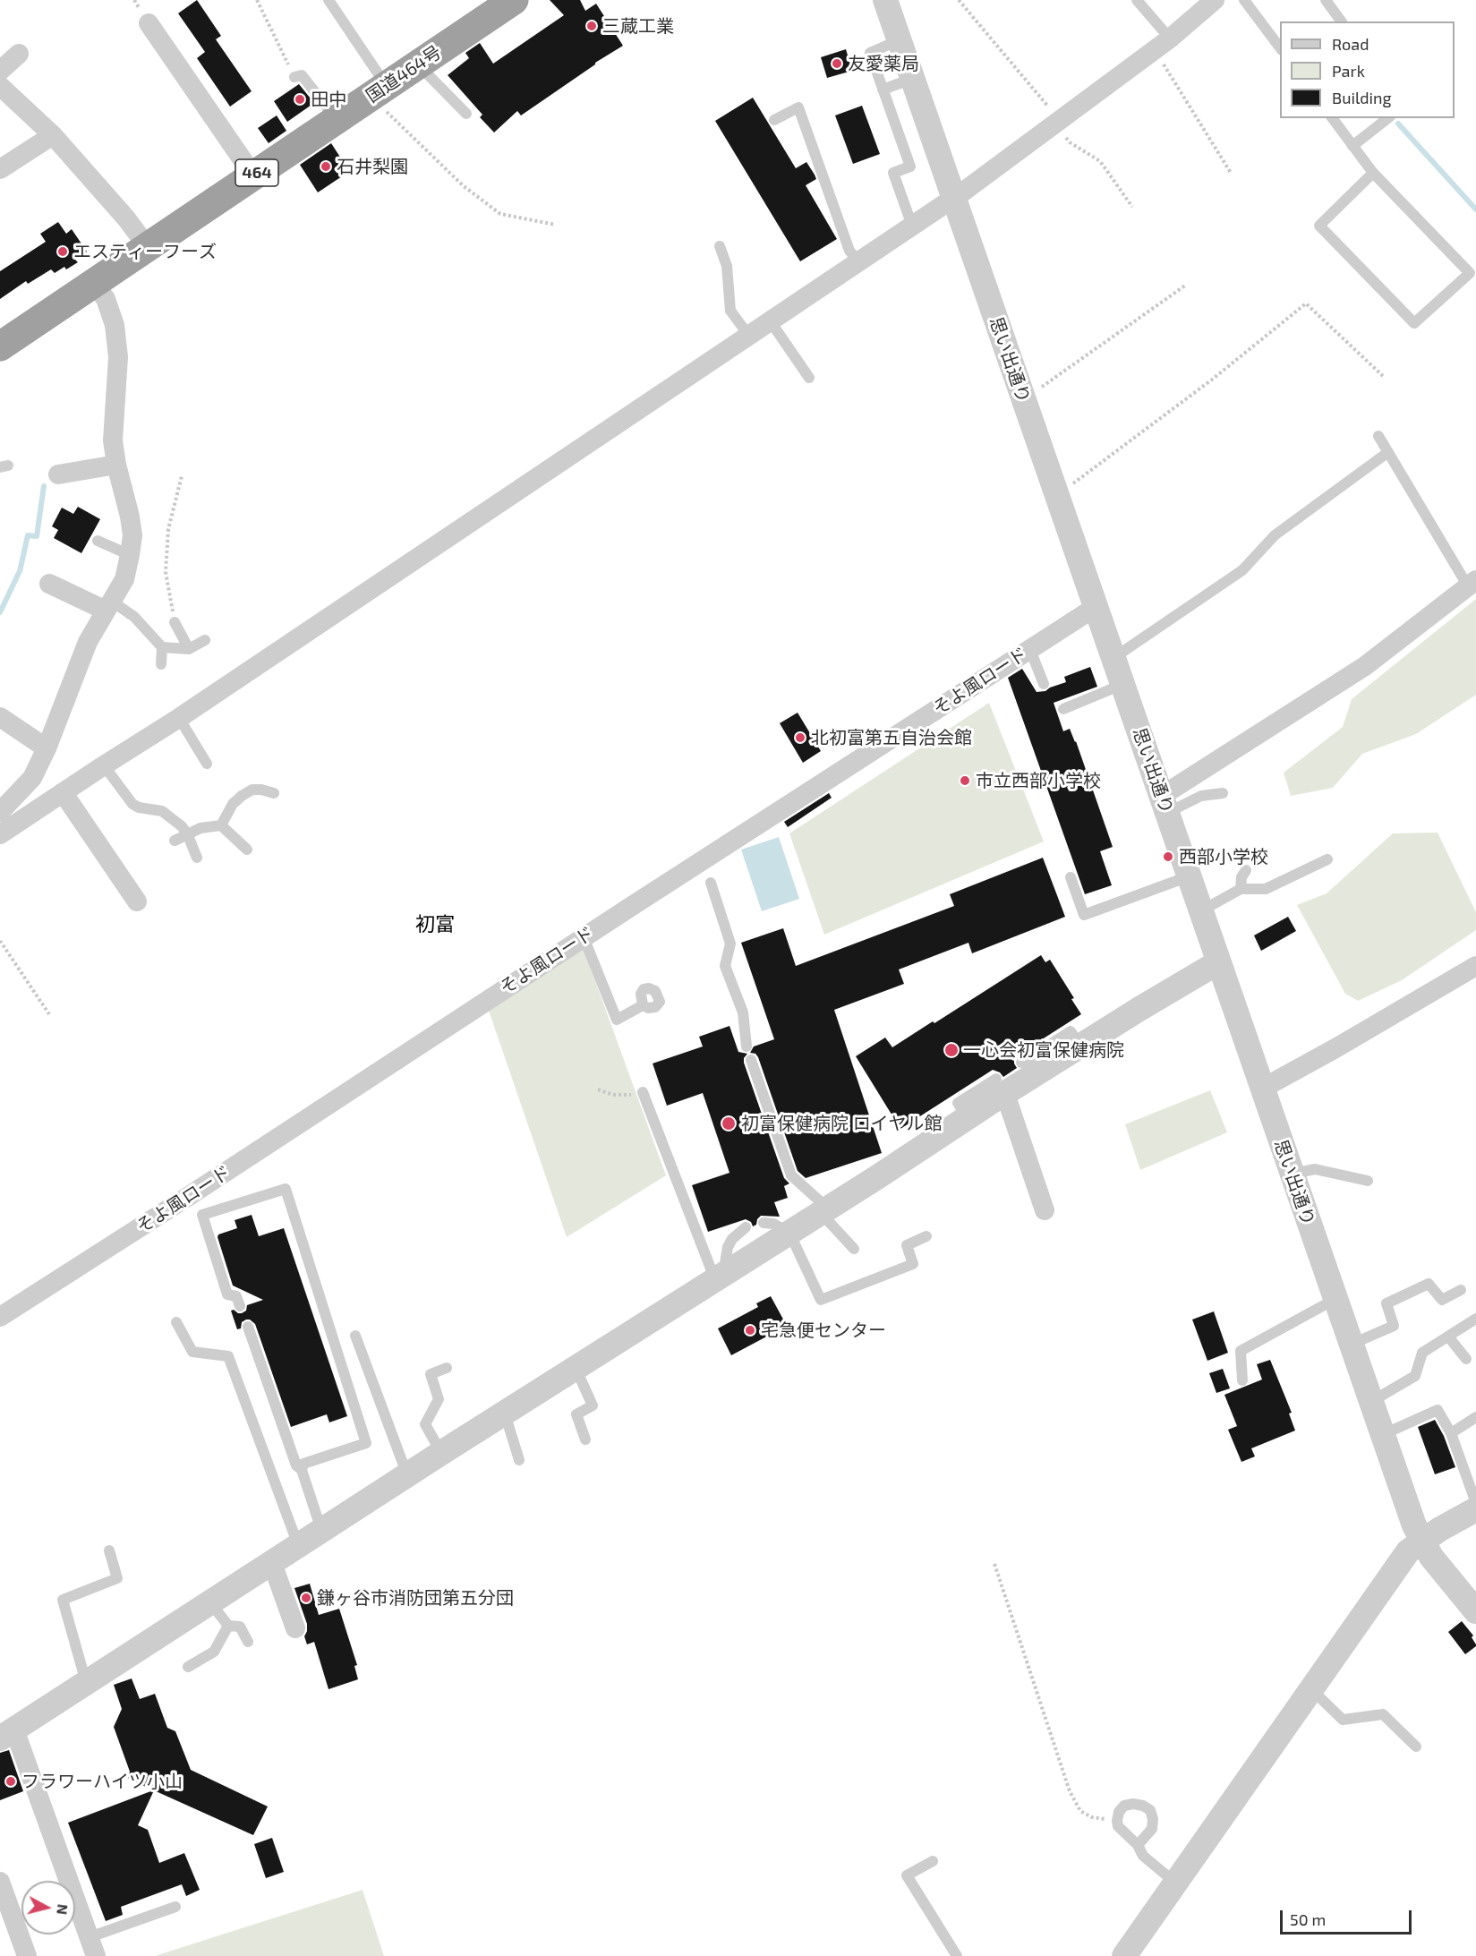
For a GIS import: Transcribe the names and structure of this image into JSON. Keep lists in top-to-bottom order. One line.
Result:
{"streets":{"highway":["国道464号","464"],"street":["思い出通り","そよ風ロード"]},"crossings":[["思い出通り","そよ風ロード"]],"districts":["初富"],"places":["三蔵工業","友愛薬局","田中","石井梨園","エスティーフーズ","北初富第五自治会館","市立西部小学校","西部小学校","一心会初富保健病院","初富保健病院 ロイヤル館","宅急便センター","鎌ヶ谷市消防団第五分団","フラワーハイツ小山"],"legend":["Road","Park","Building"],"scale_bar":"50 m","north":"right"}
